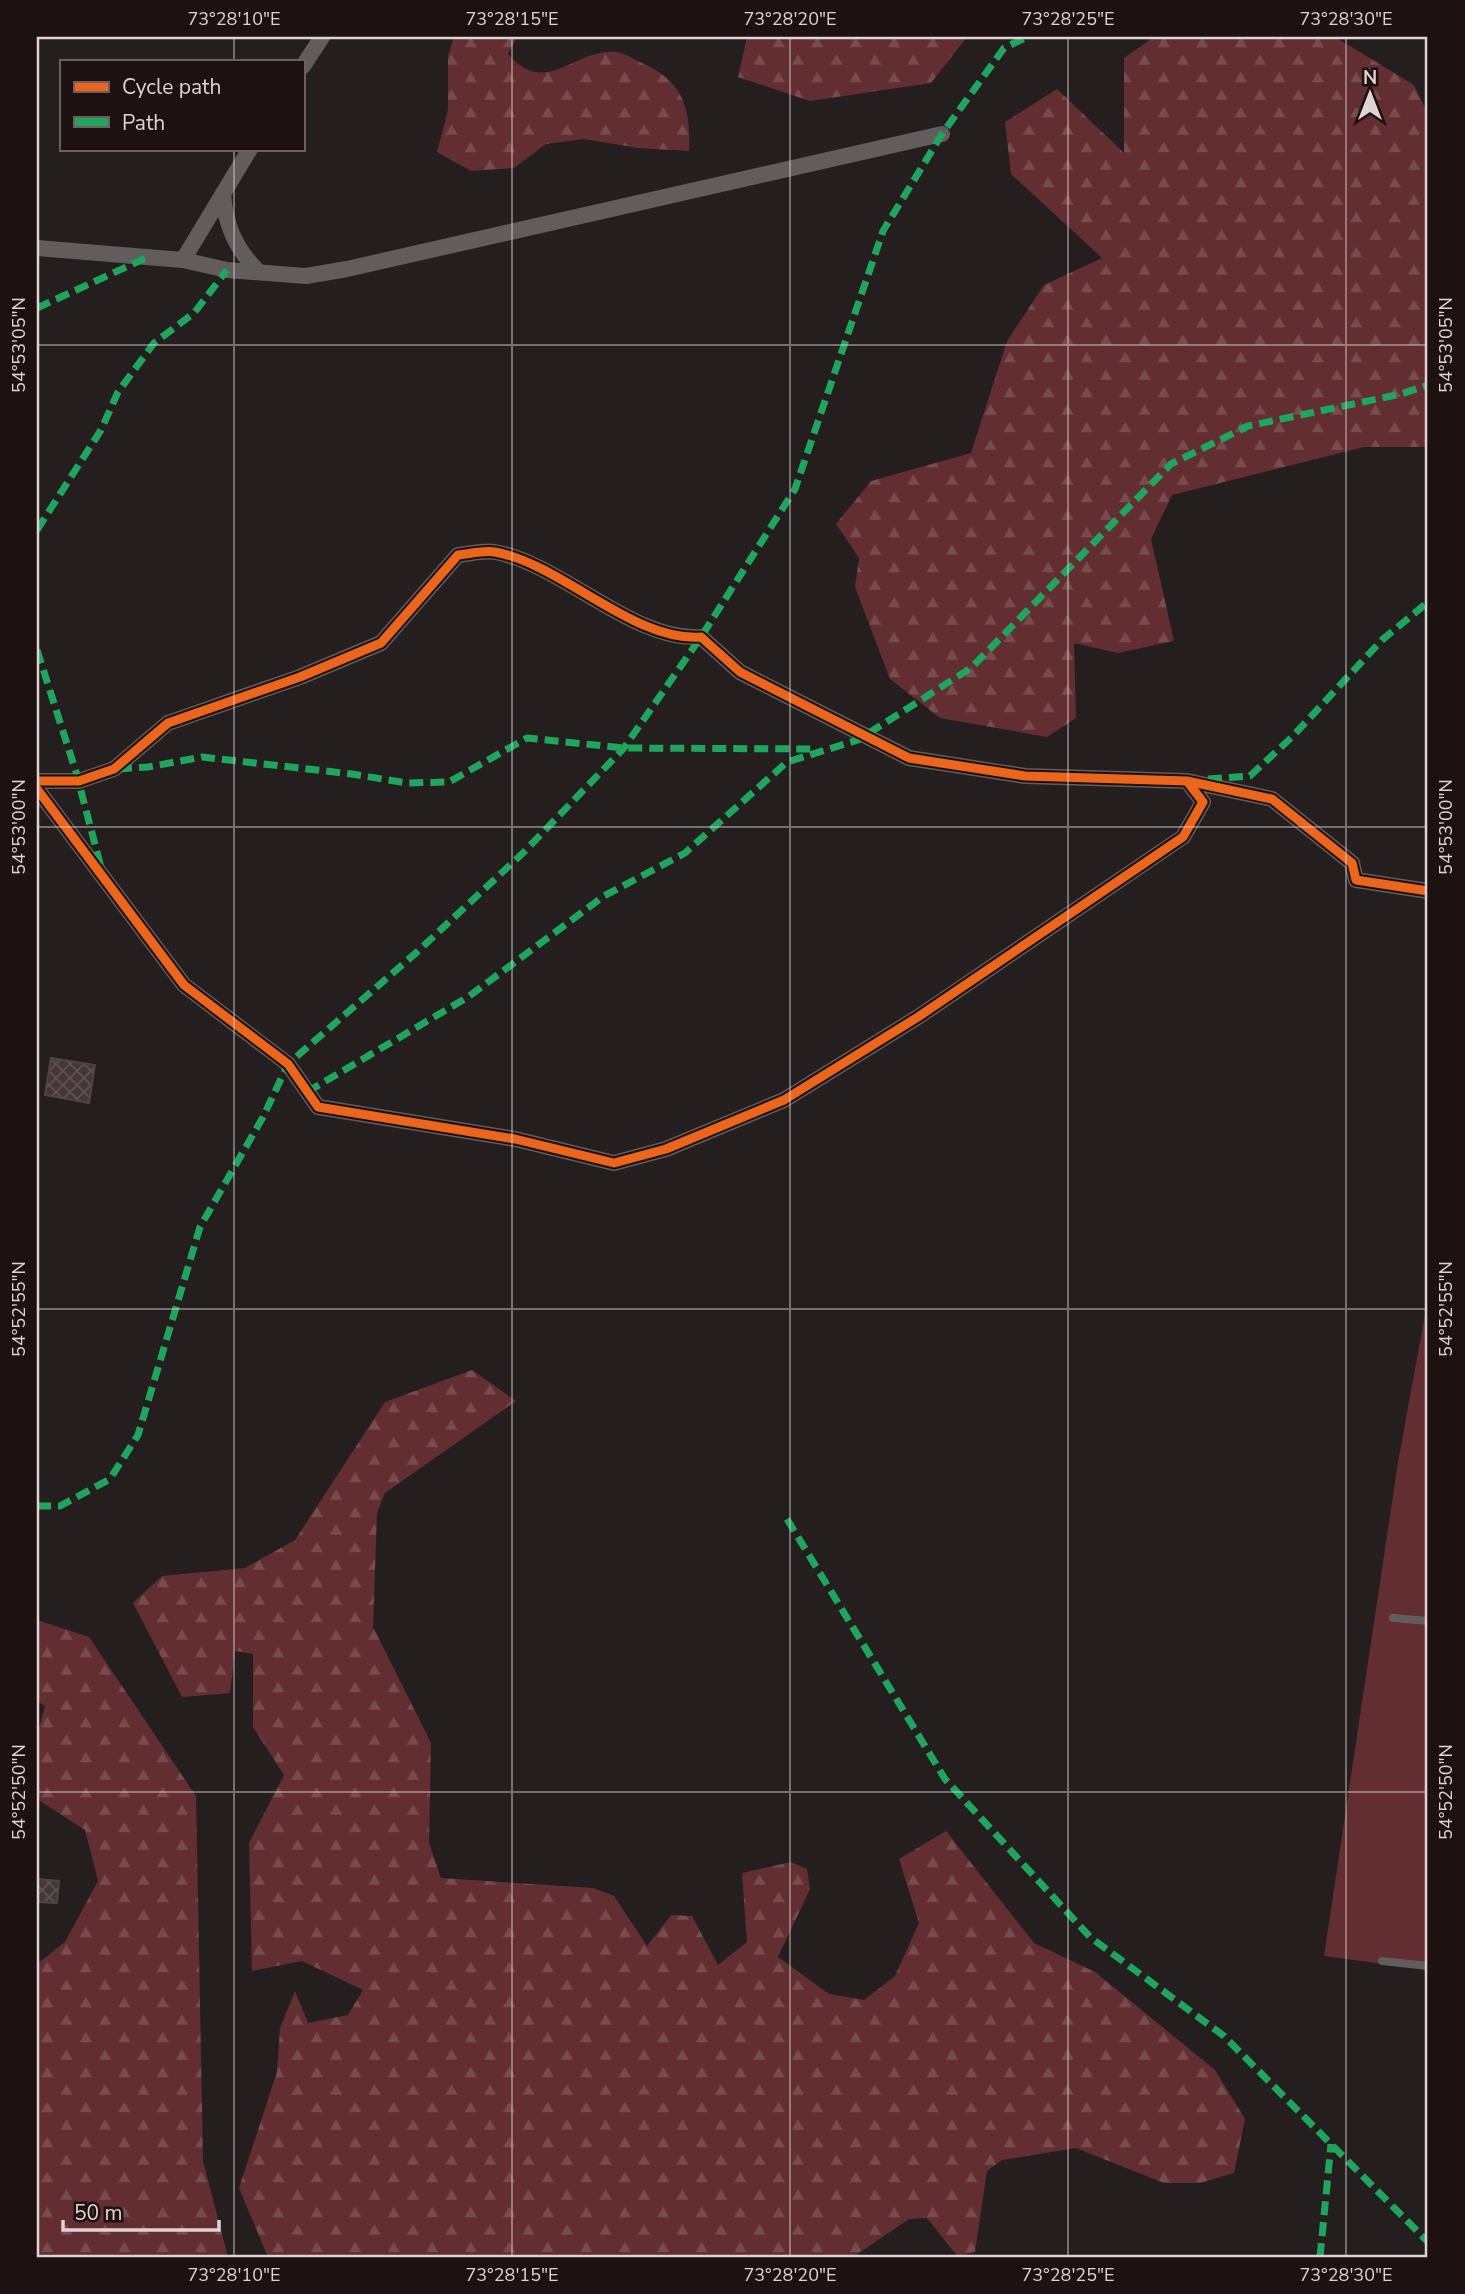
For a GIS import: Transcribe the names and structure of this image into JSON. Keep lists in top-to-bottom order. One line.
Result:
{"legend":["Cycle path","Path"],"scale_bar":"50 m","north":"top","coordinates":["73°28'10\"E","73°28'15\"E","73°28'20\"E","73°28'25\"E","73°28'30\"E","54°53'05\"N","54°53'00\"N","54°52'55\"N","54°52'50\"N"]}
